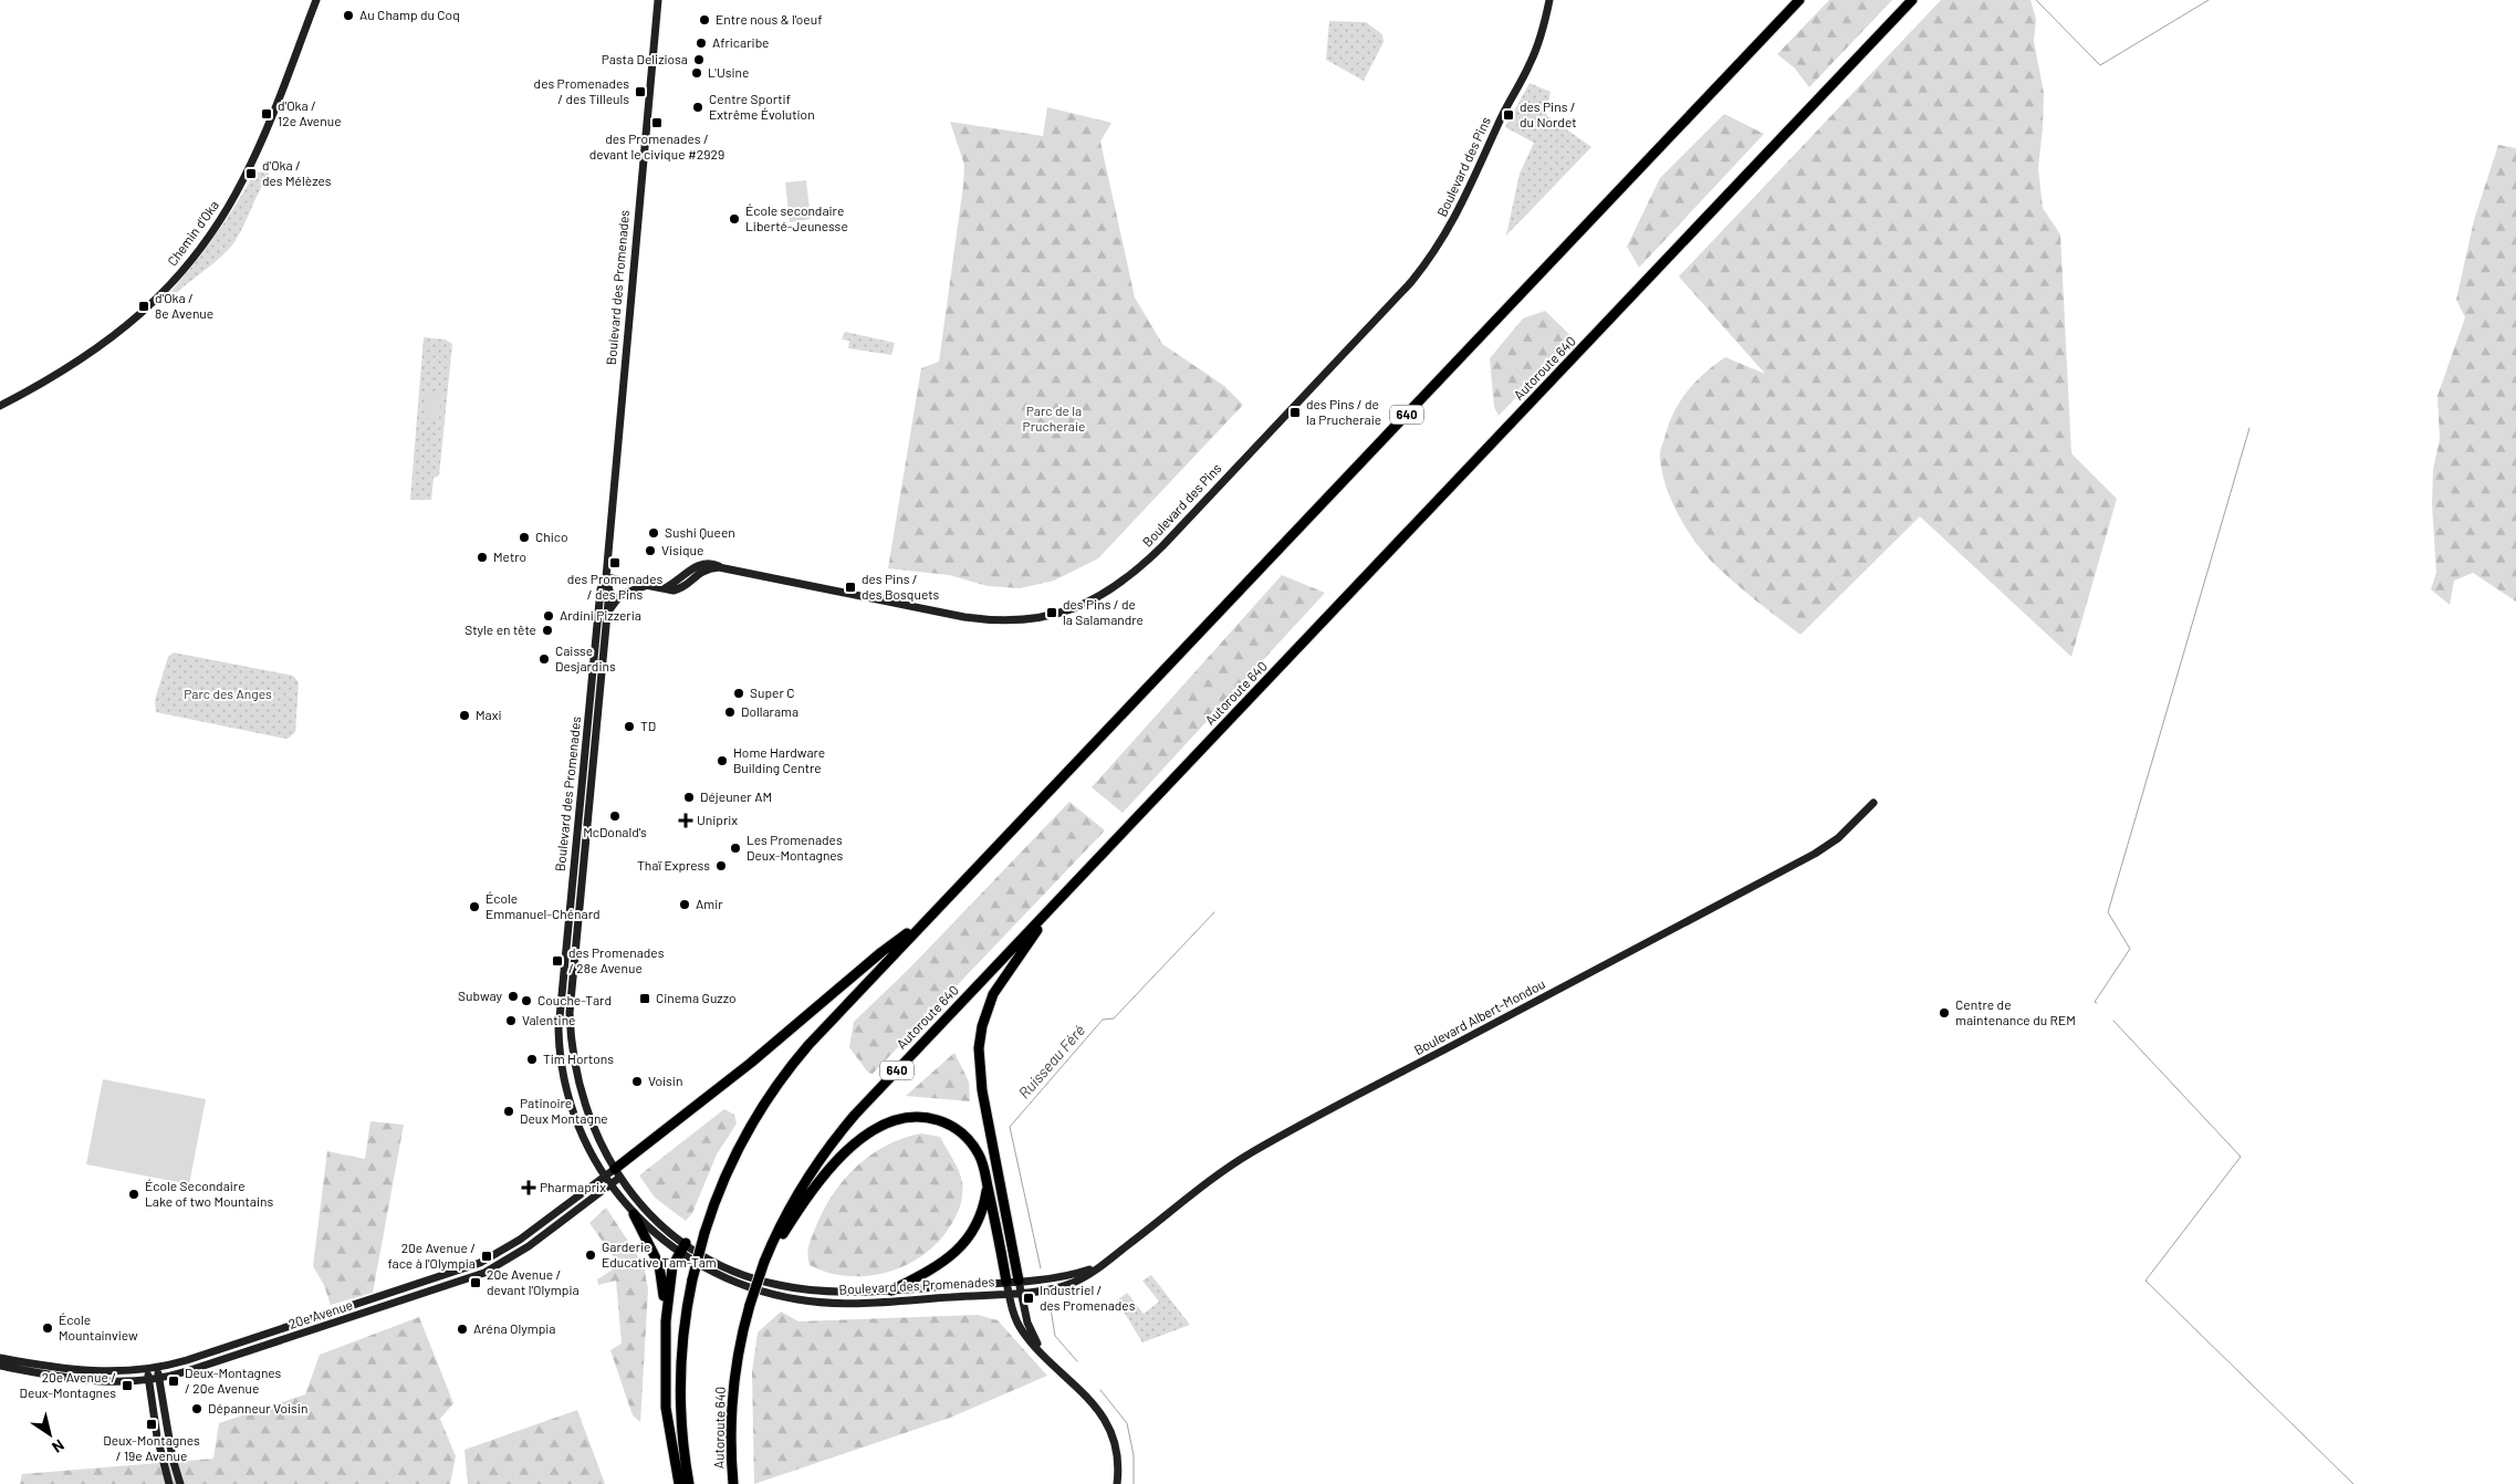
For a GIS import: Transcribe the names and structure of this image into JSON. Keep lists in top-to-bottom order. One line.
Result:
{"streets":{"highway":["Autoroute 640","640"],"street":["Boulevard des Pins","Chemin d'Oka","Boulevard des Promenades","Boulevard Albert-Mondou","20e Avenue"]},"crossings":[["Boulevard des Promenades","Boulevard Albert-Mondou"],["Boulevard des Promenades","20e Avenue"]],"water":["Ruisseau Féré"],"parks":["Parc de la Prucheraie","Parc des Anges"],"places":{"other":["Au Champ du Coq","Entre nous & l'oeuf","Africaribe","Pasta Deliziosa","L'Usine","Centre Sportif Extrême Évolution","École secondaire Liberté-Jeunesse","Sushi Queen","Chico","Visique","Metro","Ardini Pizzeria","Style en tête","Caisse Desjardins","Super C","Dollarama","Maxi","TD","Home Hardware Building Centre","Déjeuner AM","McDonald's","Les Promenades Deux-Montagnes","Thaï Express","Amir","École Emmanuel-Chénard","Subway","Couche-Tard","Centre de maintenance du REM","Valentine","Tim Hortons","Voisin","Patinoire Deux Montagne","École Secondaire Lake of two Mountains","Garderie Educative Tam-Tam","École Mountainview","Aréna Olympia","Dépanneur Voisin"],"transit":["des Promenades / des Tilleuls","d'Oka / 12e Avenue","des Pins / du Nordet","des Promenades / devant le civique #2929","d'Oka / des Mélèzes","d'Oka / 8e Avenue","des Pins / de la Prucheraie","des Promenades / des Pins","des Pins / des Bosquets","des Pins / de la Salamandre","des Promenades / 28e Avenue","Cinema Guzzo","20e Avenue / face à l'Olympia","20e Avenue / devant l'Olympia","Industriel / des Promenades","Deux-Montagnes / 20e Avenue","20e Avenue / Deux-Montagnes","Deux-Montagnes / 19e Avenue"],"health":["Uniprix","Pharmaprix"]},"north":"bottom right"}
